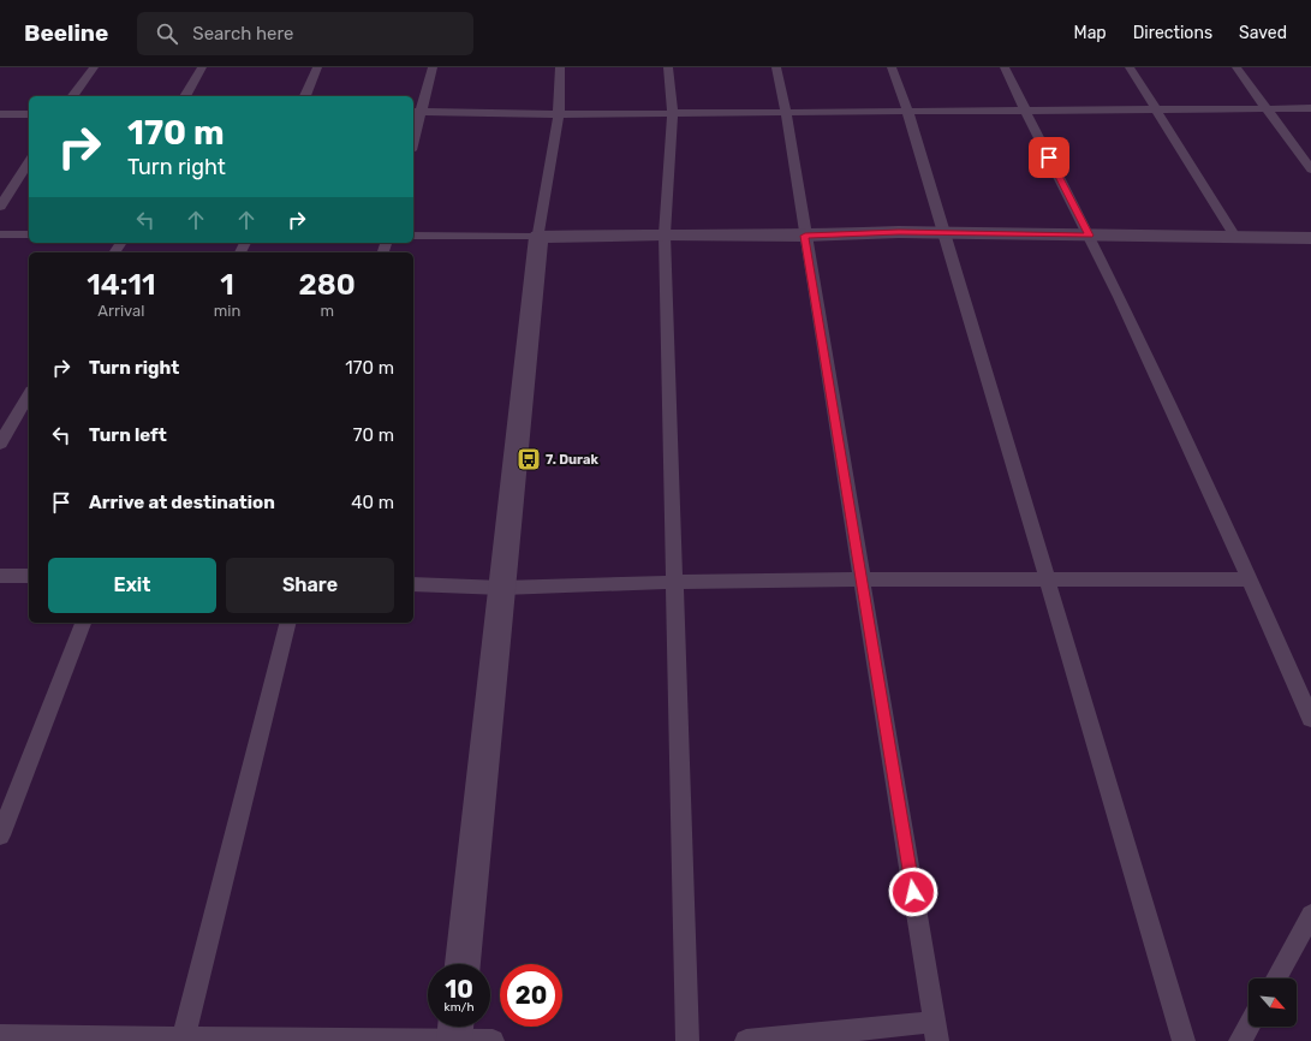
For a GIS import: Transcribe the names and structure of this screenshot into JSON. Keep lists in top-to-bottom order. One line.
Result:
{"places":{"bus stop":["7. Durak"]},"north":"bottom right","page":{"header":"Beeline","search":"Search here","nav":["Map","Directions","Saved"],"turn":["170 m","Turn right"],"eta":["14:11","Arrival","1","min","280","m"],"list":[{"name":"Turn right","value":"170 m"},{"name":"Turn left","value":"70 m"},{"name":"Arrive at destination","value":"40 m"}],"buttons":["Exit","Share"],"speed":"10 km/h","limit":"20"}}
